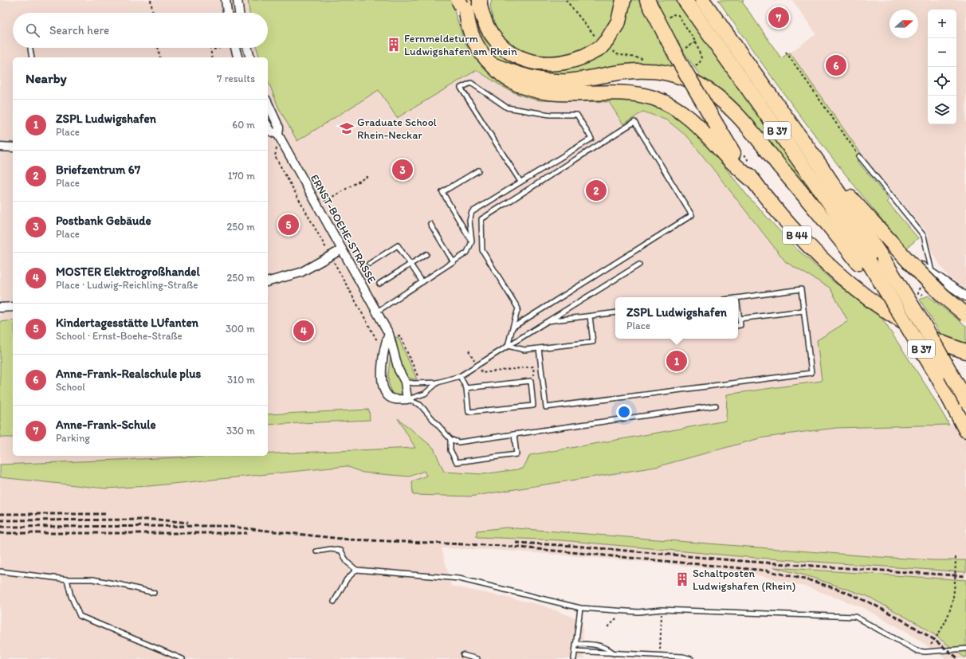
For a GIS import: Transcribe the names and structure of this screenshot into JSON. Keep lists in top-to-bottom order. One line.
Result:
{"streets":{"highway":["B 37","B 44"],"street":["ERNST-BOEHE-STRASSE"]},"places":{"building":["Fernmeldeturm Ludwigshafen am Rhein","Schaltposten Ludwigshafen (Rhein)"],"school or university":["Graduate School Rhein-Neckar"]},"north":"right","page":{"pins":["7","6","3","2","5","4","1"],"map_buttons":["+","−"],"search":"Search here","heading":["Nearby","7 results"],"list":[{"mark":"1","name":"ZSPL Ludwigshafen","note":"Place","value":"60 m"},{"mark":"2","name":"Briefzentrum 67","note":"Place","value":"170 m"},{"mark":"3","name":"Postbank Gebäude","note":"Place","value":"250 m"},{"mark":"4","name":"MOSTER Elektrogroßhandel","note":"Place · Ludwig-Reichling-Straße","value":"250 m"},{"mark":"5","name":"Kindertagesstätte LUfanten","note":"School · Ernst-Boehe-Straße","value":"300 m"},{"mark":"6","name":"Anne-Frank-Realschule plus","note":"School","value":"310 m"},{"mark":"7","name":"Anne-Frank-Schule","note":"Parking","value":"330 m"}],"popup":["ZSPL Ludwigshafen","Place"]}}
